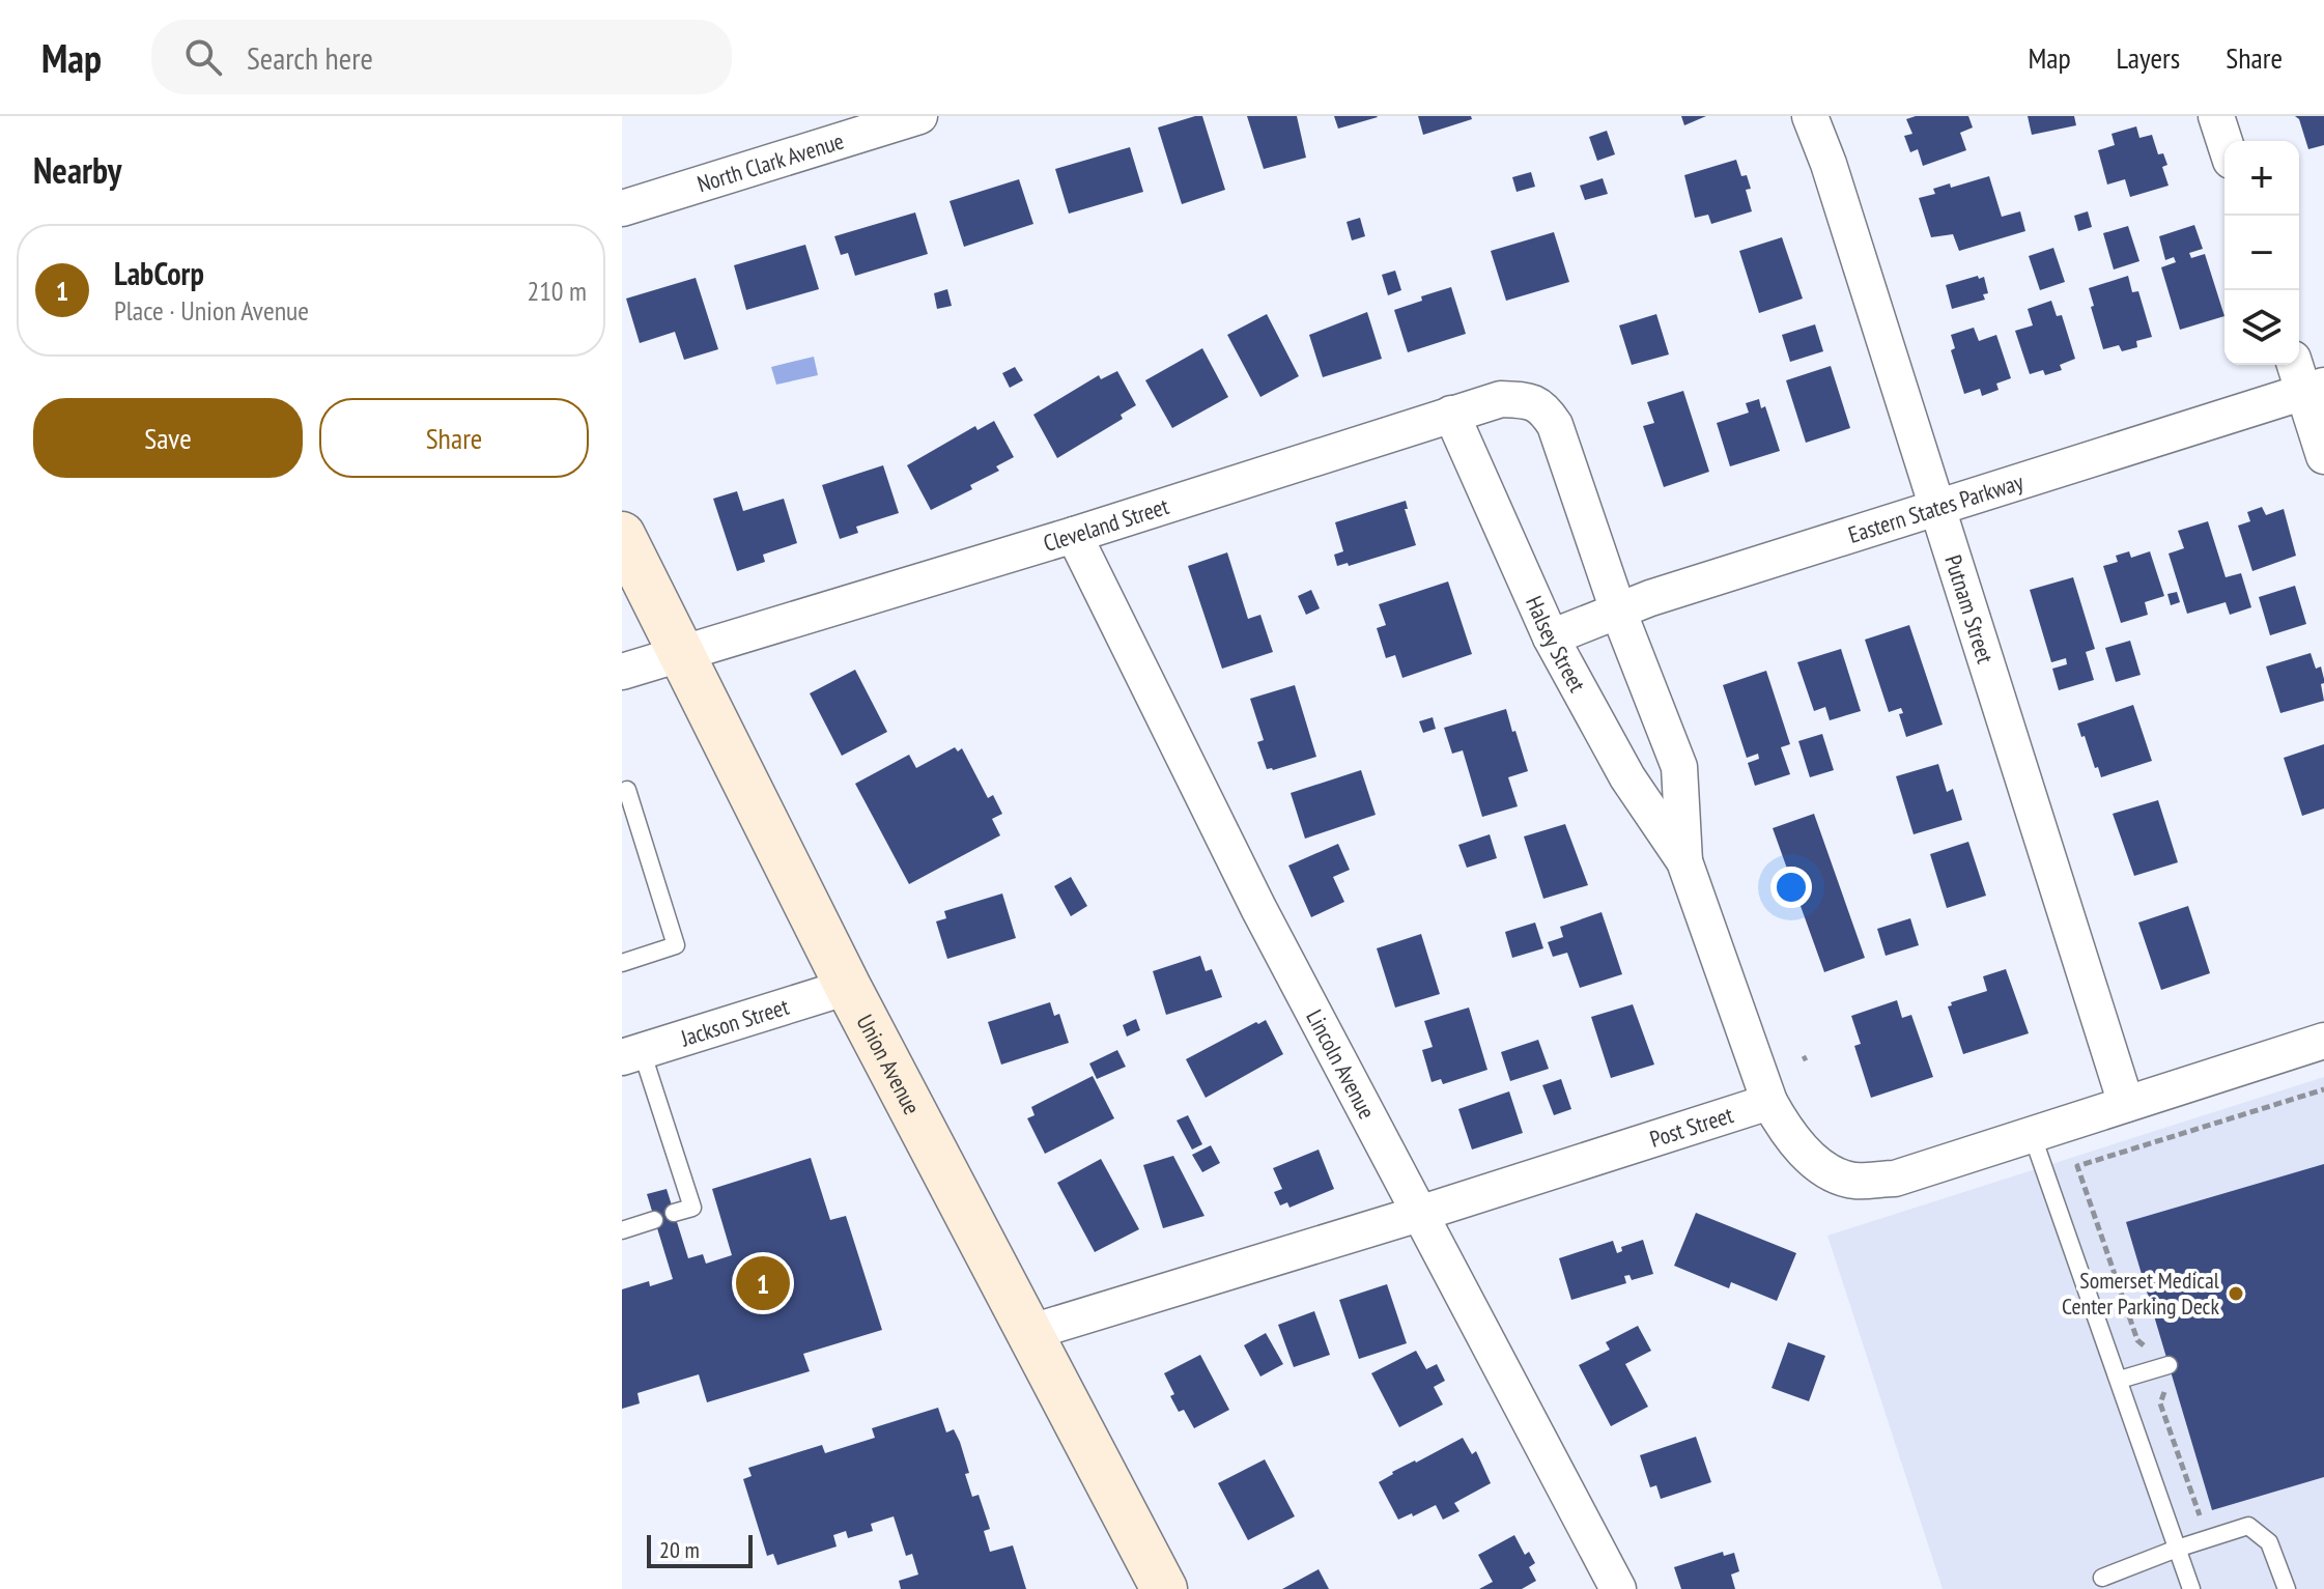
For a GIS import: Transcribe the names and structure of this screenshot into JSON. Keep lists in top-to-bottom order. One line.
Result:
{"streets":{"street":["North Clark Avenue","Eastern States Parkway","Cleveland Street","Putnam Street","Halsey Street","Jackson Street","Union Avenue","Lincoln Avenue","Post Street"]},"crossings":[["Eastern States Parkway","Putnam Street"],["Eastern States Parkway","Halsey Street"],["Cleveland Street","Halsey Street"],["Cleveland Street","Union Avenue"],["Cleveland Street","Lincoln Avenue"],["Halsey Street","Post Street"],["Jackson Street","Union Avenue"],["Union Avenue","Post Street"],["Lincoln Avenue","Post Street"]],"places":["Somerset Medical Center Parking Deck"],"scale_bar":"20 m","page":{"header":"Map","search":"Search here","nav":["Map","Layers","Share"],"heading":"Nearby","map_buttons":["+","−"],"list":[{"mark":"1","name":"LabCorp","note":"Place · Union Avenue","value":"210 m"}],"buttons":["Save","Share"],"pins":"1","scale":"20 m"}}
